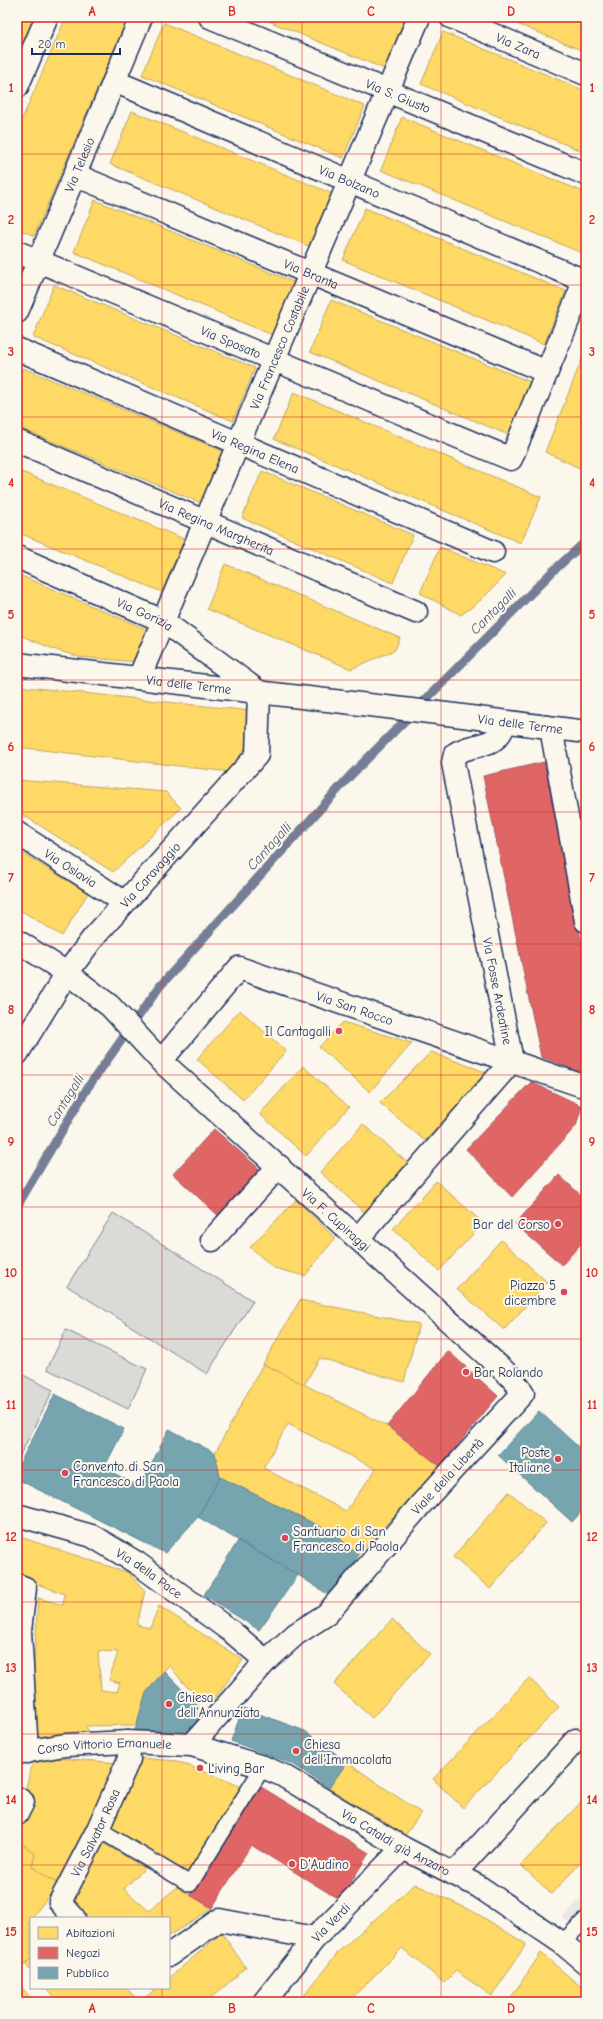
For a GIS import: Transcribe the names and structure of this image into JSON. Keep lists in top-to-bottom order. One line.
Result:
{"streets":{"street":["Via Zara","Via S. Giusto","Via Telesio","Via Bolzano","Via Branta","Via Sposato","Via Francesco Costabile","Via Regina Elena","Via Regina Margherita","Via Gorizia","Via delle Terme","Via Oslavia","Via Caravaggio","Via Fosse Ardeatine","Via San Rocco","Via F. Cupiraggi","Viale della Libertà","Via della Pace","Corso Vittorio Emanuele","Via Salvator Rosa","Via Cataldi già Anzaro","Via Verdi"]},"crossings":[["Via S. Giusto","Via Francesco Costabile"],["Via Telesio","Via Bolzano"],["Via Telesio","Via Branta"],["Via Telesio","Via Sposato"],["Via Bolzano","Via Francesco Costabile"],["Via Branta","Via Sposato"],["Via Branta","Via Francesco Costabile"],["Via Sposato","Via Francesco Costabile"],["Via Francesco Costabile","Via Regina Elena"],["Via Francesco Costabile","Via Regina Margherita"],["Via Francesco Costabile","Via Gorizia"],["Via Francesco Costabile","Via delle Terme"],["Via Gorizia","Via delle Terme"],["Via Gorizia","Via Caravaggio"],["Via delle Terme","Via Caravaggio"],["Via delle Terme","Via Fosse Ardeatine"],["Via Oslavia","Via Caravaggio"],["Via Caravaggio","Via F. Cupiraggi"],["Via Fosse Ardeatine","Via San Rocco"],["Via Fosse Ardeatine","Via F. Cupiraggi"],["Via San Rocco","Via F. Cupiraggi"],["Via F. Cupiraggi","Viale della Libertà"],["Viale della Libertà","Via della Pace"],["Viale della Libertà","Corso Vittorio Emanuele"],["Viale della Libertà","Via Cataldi già Anzaro"],["Corso Vittorio Emanuele","Via Salvator Rosa"],["Corso Vittorio Emanuele","Via Cataldi già Anzaro"],["Via Cataldi già Anzaro","Via Verdi"]],"water":["Cantagalli"],"places":["Il Cantagalli","Bar del Corso","Piazza 5 dicembre","Bar Rolando","Poste Italiane","Convento di San Francesco di Paola","Santuario di San Francesco di Paola","Chiesa dell'Annunziata","Chiesa dell'Immacolata","Living Bar","D'Audino"],"legend":["Abitazioni","Negozi","Pubblico"],"scale_bar":"20 m","grid":{"columns":["A","B","C","D"],"rows":["1","2","3","4","5","6","7","8","9","10","11","12","13","14","15"]}}
